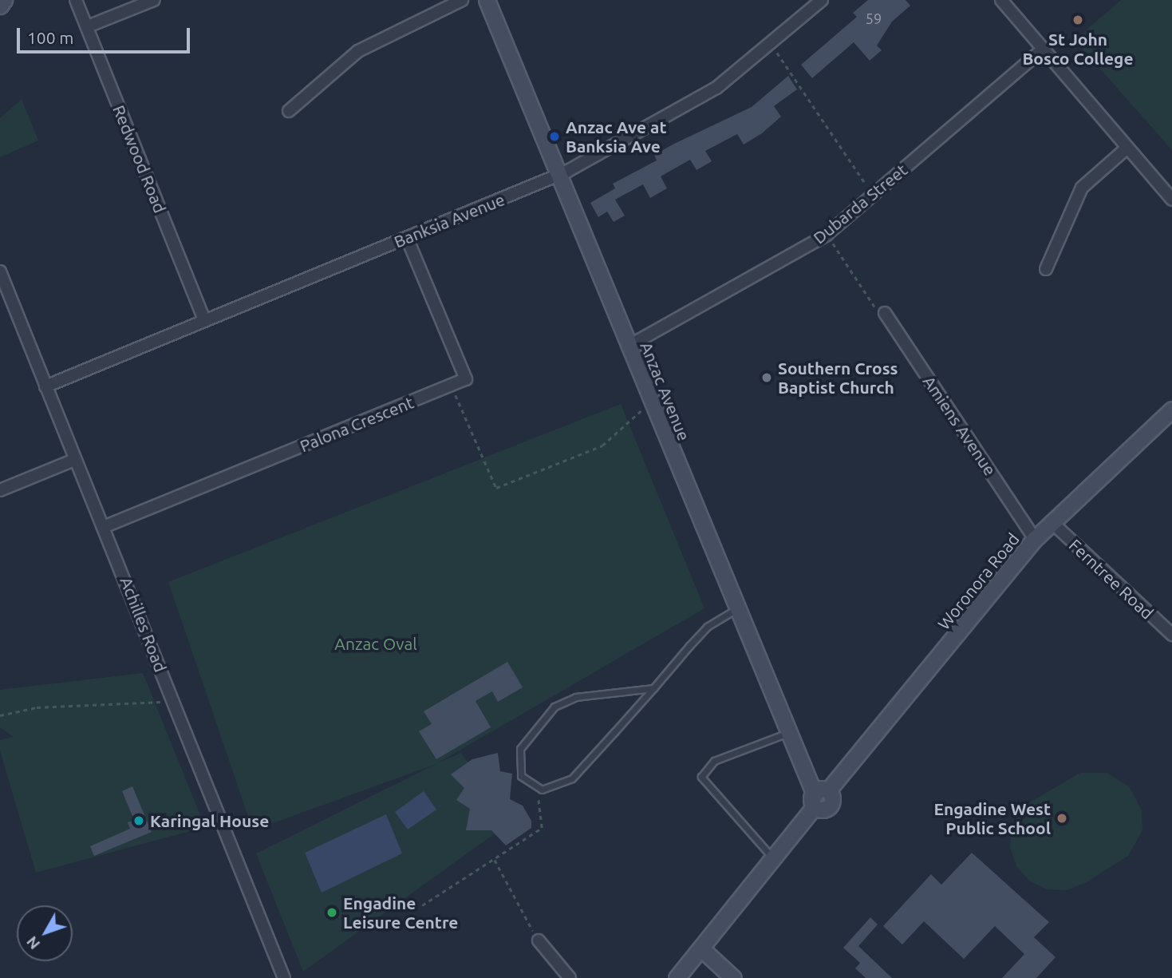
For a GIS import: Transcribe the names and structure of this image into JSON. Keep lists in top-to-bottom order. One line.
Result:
{"streets":{"street":["Redwood Road","Dubarda Street","Banksia Avenue","Anzac Avenue","Palona Crescent","Amiens Avenue","Ferntree Road","Woronora Road","Achilles Road"]},"crossings":[["Redwood Road","Banksia Avenue"],["Dubarda Street","Anzac Avenue"],["Banksia Avenue","Anzac Avenue"],["Banksia Avenue","Achilles Road"],["Anzac Avenue","Woronora Road"],["Palona Crescent","Achilles Road"],["Amiens Avenue","Woronora Road"],["Ferntree Road","Woronora Road"]],"parks":["Anzac Oval"],"places":["St John Bosco College","Anzac Ave at Banksia Ave","Southern Cross Baptist Church","Engadine West Public School","Karingal House","Engadine Leisure Centre"],"house_numbers":["59"],"scale_bar":"100 m","north":"bottom left"}
